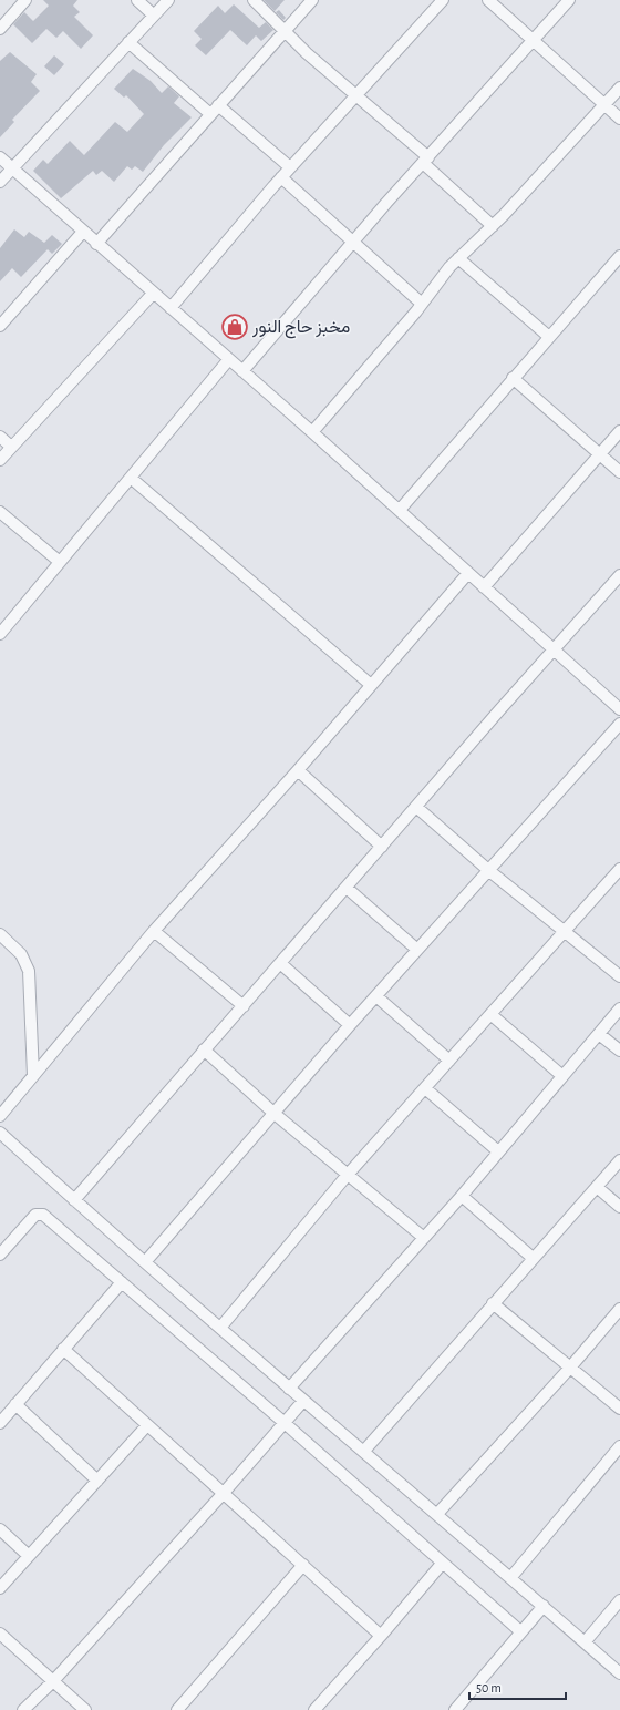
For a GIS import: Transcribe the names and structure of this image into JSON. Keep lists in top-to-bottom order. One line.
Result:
{"places":{"shop":["مخبز حاج النور"]},"scale_bar":"50 m"}
